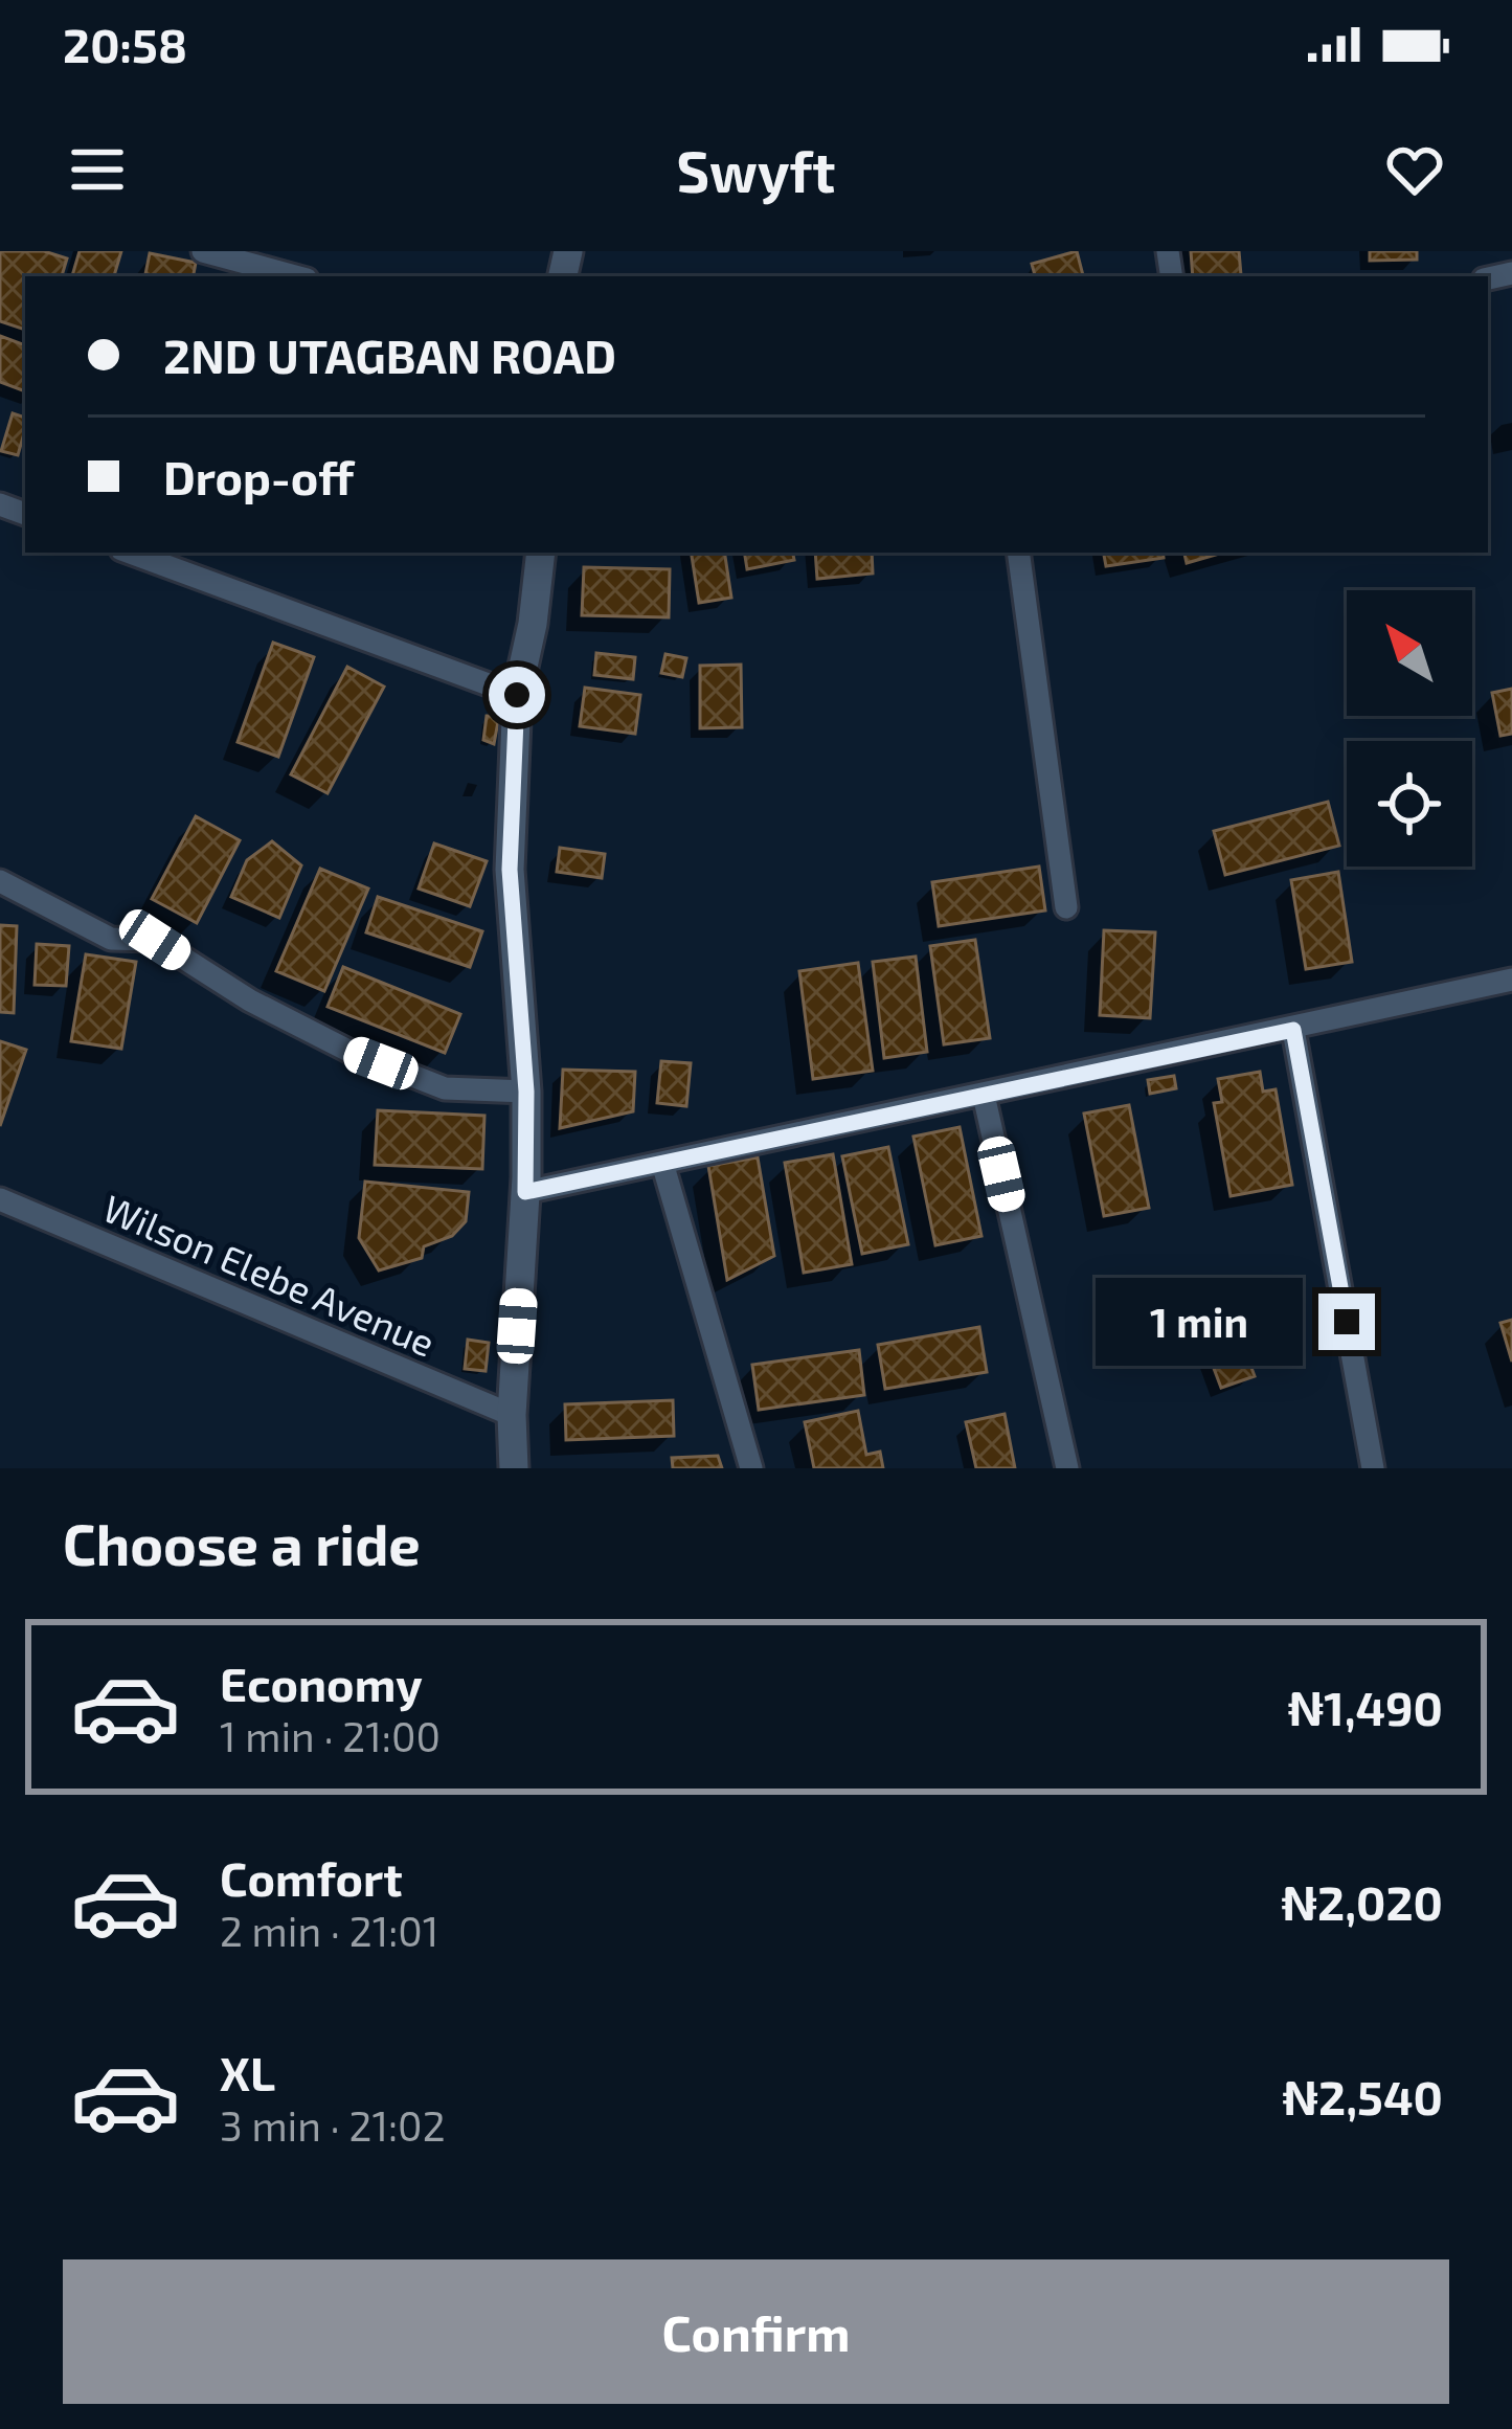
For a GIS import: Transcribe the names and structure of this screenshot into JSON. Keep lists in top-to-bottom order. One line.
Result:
{"streets":{"street":["Wilson Elebe Avenue"]},"north":"top left","page":{"status":"20:58","header":"Swyft","banner":["2ND UTAGBAN ROAD","Drop-off"],"bubble":"1 min","heading":"Choose a ride","list":[{"name":"Economy","note":"1 min · 21:00","value":"₦1,490"},{"name":"Comfort","note":"2 min · 21:01","value":"₦2,020"},{"name":"XL","note":"3 min · 21:02","value":"₦2,540"}],"buttons":"Confirm"}}
